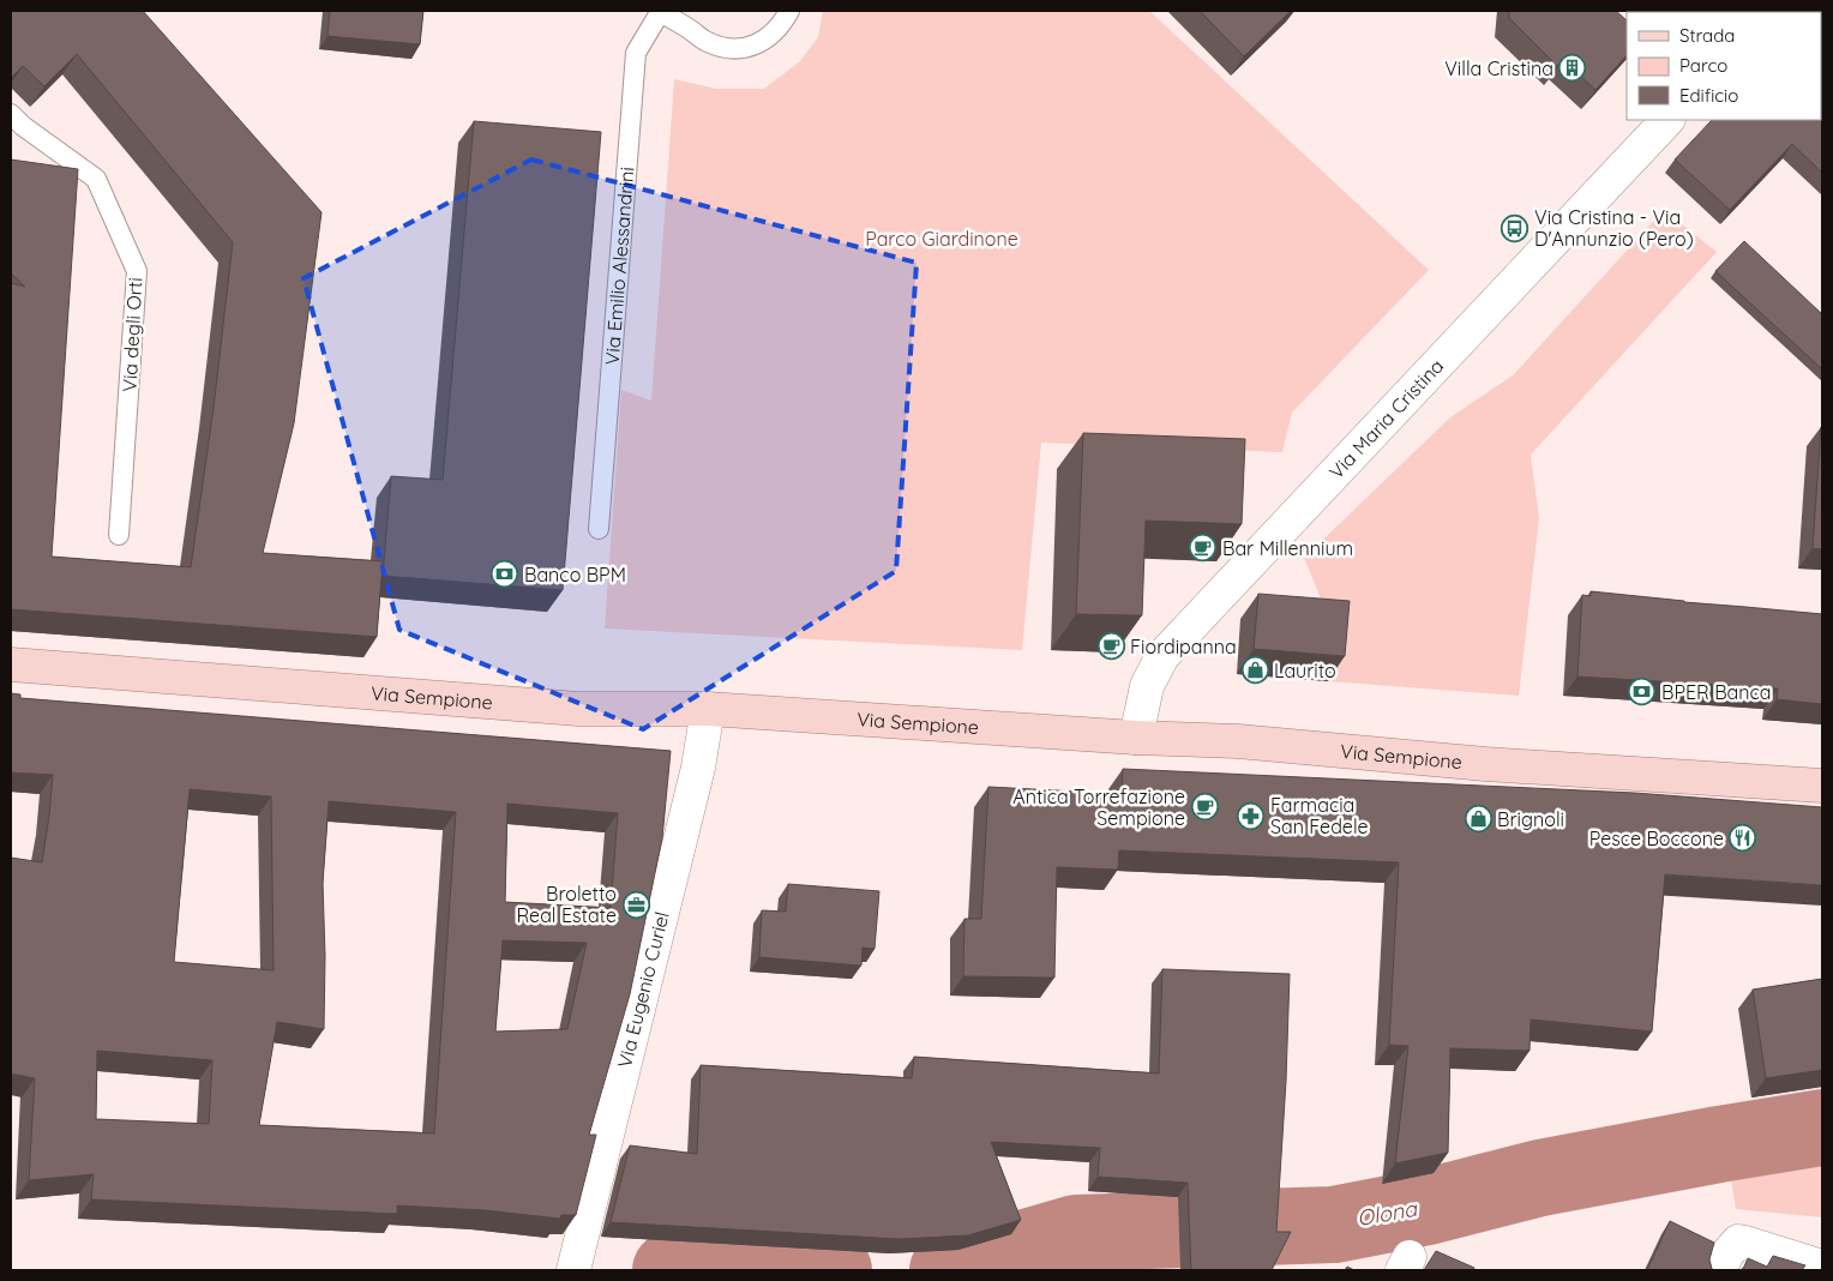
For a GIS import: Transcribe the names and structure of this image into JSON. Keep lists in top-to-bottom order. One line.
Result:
{"streets":{"main road":["Via Sempione"],"street":["Via Maria Cristina","Via Eugenio Curiel"],"lane":["Via Emilio Alessandrini","Via degli Orti"]},"crossings":[["Via Maria Cristina","Via Sempione"],["Via Sempione","Via Eugenio Curiel"]],"water":["Olona"],"parks":["Parco Giardinone"],"places":{"building":["Villa Cristina"],"bus stop":["Via Cristina - Via D'Annunzio (Pero)"],"cafe":["Bar Millennium","Fiordipanna","Antica Torrefazione Sempione"],"bank":["Banco BPM","BPER Banca"],"shop":["Laurito","Brignoli"],"pharmacy":["Farmacia San Fedele"],"restaurant":["Pesce Boccone"],"office":["Broletto Real Estate"]},"legend":["Strada","Parco","Edificio"]}
